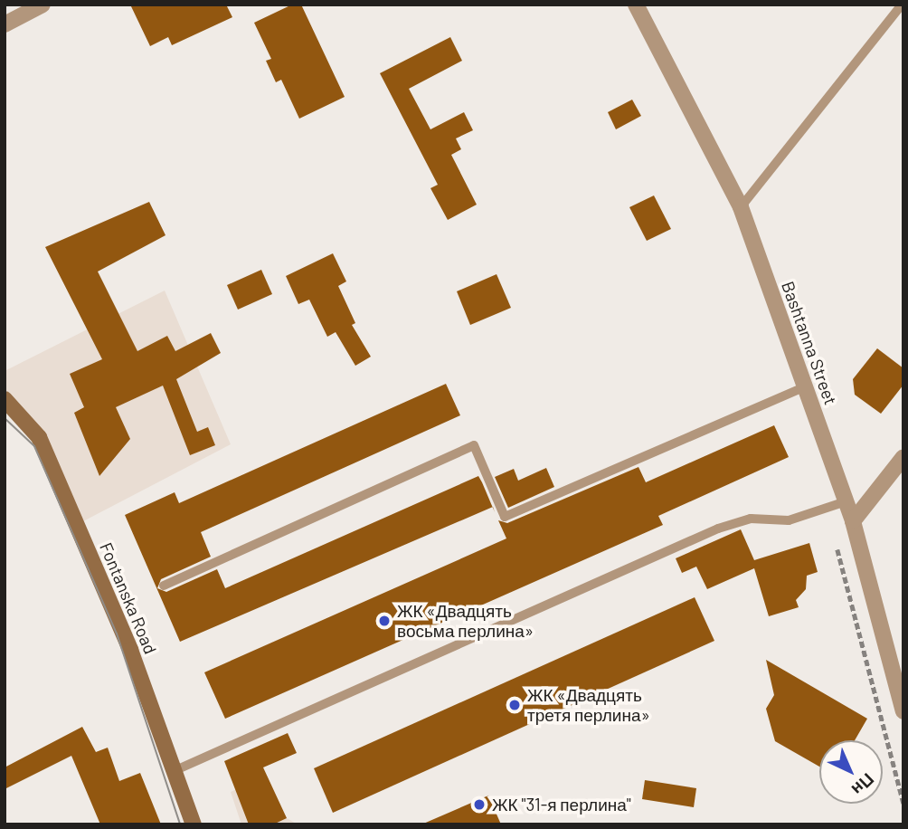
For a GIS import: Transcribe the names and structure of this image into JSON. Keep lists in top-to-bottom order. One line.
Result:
{"streets":{"main road":["Fontanska Road"],"street":["Bashtanna Street"]},"places":["ЖК «Двадцять восьма перлина»","ЖК «Двадцять третя перлина»","ЖК \"31-я перлина\""],"north":"bottom right"}
